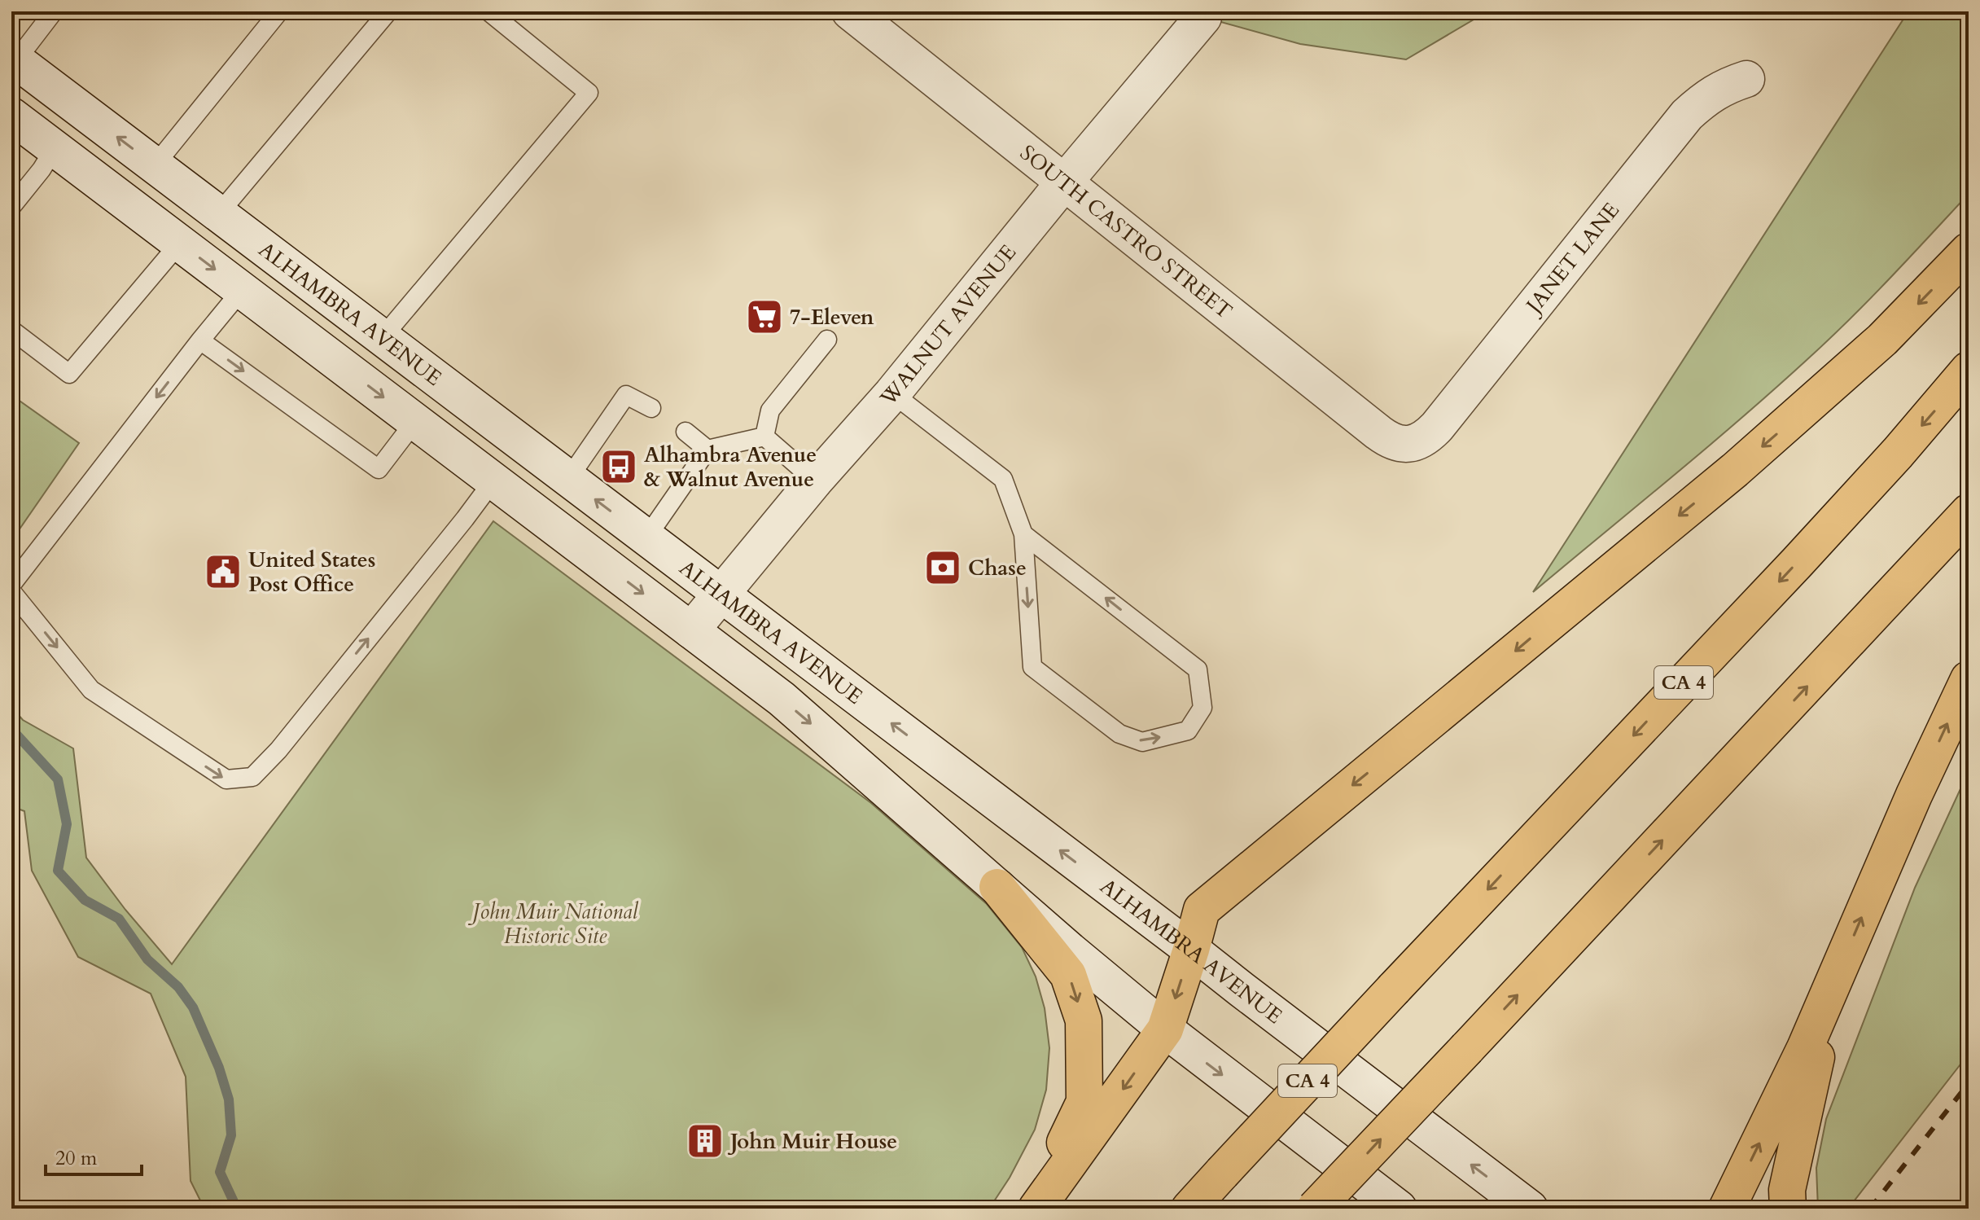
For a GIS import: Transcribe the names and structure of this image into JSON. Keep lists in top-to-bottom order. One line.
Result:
{"streets":{"highway":["CA 4"],"main road":["SOUTH CASTRO STREET","JANET LANE","ALHAMBRA AVENUE","WALNUT AVENUE"]},"crossings":[["SOUTH CASTRO STREET","JANET LANE"],["SOUTH CASTRO STREET","WALNUT AVENUE"],["ALHAMBRA AVENUE","WALNUT AVENUE"]],"parks":["John Muir National Historic Site"],"places":{"supermarket":["7-Eleven"],"bus stop":["Alhambra Avenue & Walnut Avenue"],"bank":["Chase"],"public building":["United States Post Office"],"building":["John Muir House"]},"scale_bar":"20 m"}
